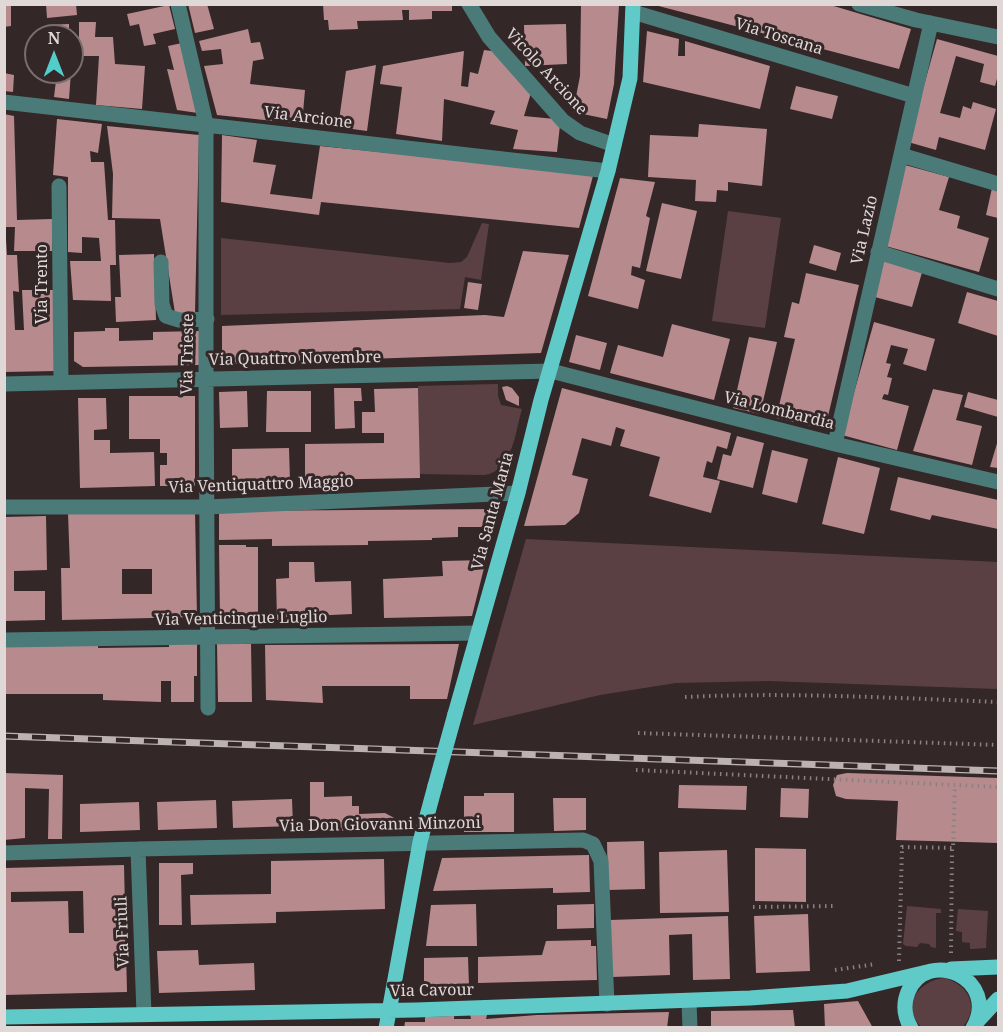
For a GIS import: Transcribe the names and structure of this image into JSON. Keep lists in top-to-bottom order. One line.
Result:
{"streets":{"main road":["Via Santa Maria","Via Cavour"],"street":["Via Toscana","Vicolo Arcione","Via Arcione","Via Lazio","Via Trento","Via Trieste","Via Quattro Novembre","Via Lombardia","Via Ventiquattro Maggio","Via Venticinque Luglio","Via Don Giovanni Minzoni","Via Friuli"]},"crossings":[["Via Toscana","Via Lazio"],["Via Toscana","Via Santa Maria"],["Vicolo Arcione","Via Santa Maria"],["Via Arcione","Via Trieste"],["Via Arcione","Via Santa Maria"],["Via Lazio","Via Lombardia"],["Via Trento","Via Quattro Novembre"],["Via Trieste","Via Quattro Novembre"],["Via Trieste","Via Ventiquattro Maggio"],["Via Trieste","Via Venticinque Luglio"],["Via Quattro Novembre","Via Lombardia"],["Via Quattro Novembre","Via Santa Maria"],["Via Lombardia","Via Santa Maria"],["Via Ventiquattro Maggio","Via Santa Maria"],["Via Santa Maria","Via Venticinque Luglio"],["Via Santa Maria","Via Don Giovanni Minzoni"],["Via Santa Maria","Via Cavour"],["Via Don Giovanni Minzoni","Via Friuli"],["Via Don Giovanni Minzoni","Via Cavour"],["Via Friuli","Via Cavour"]],"north":"top"}
